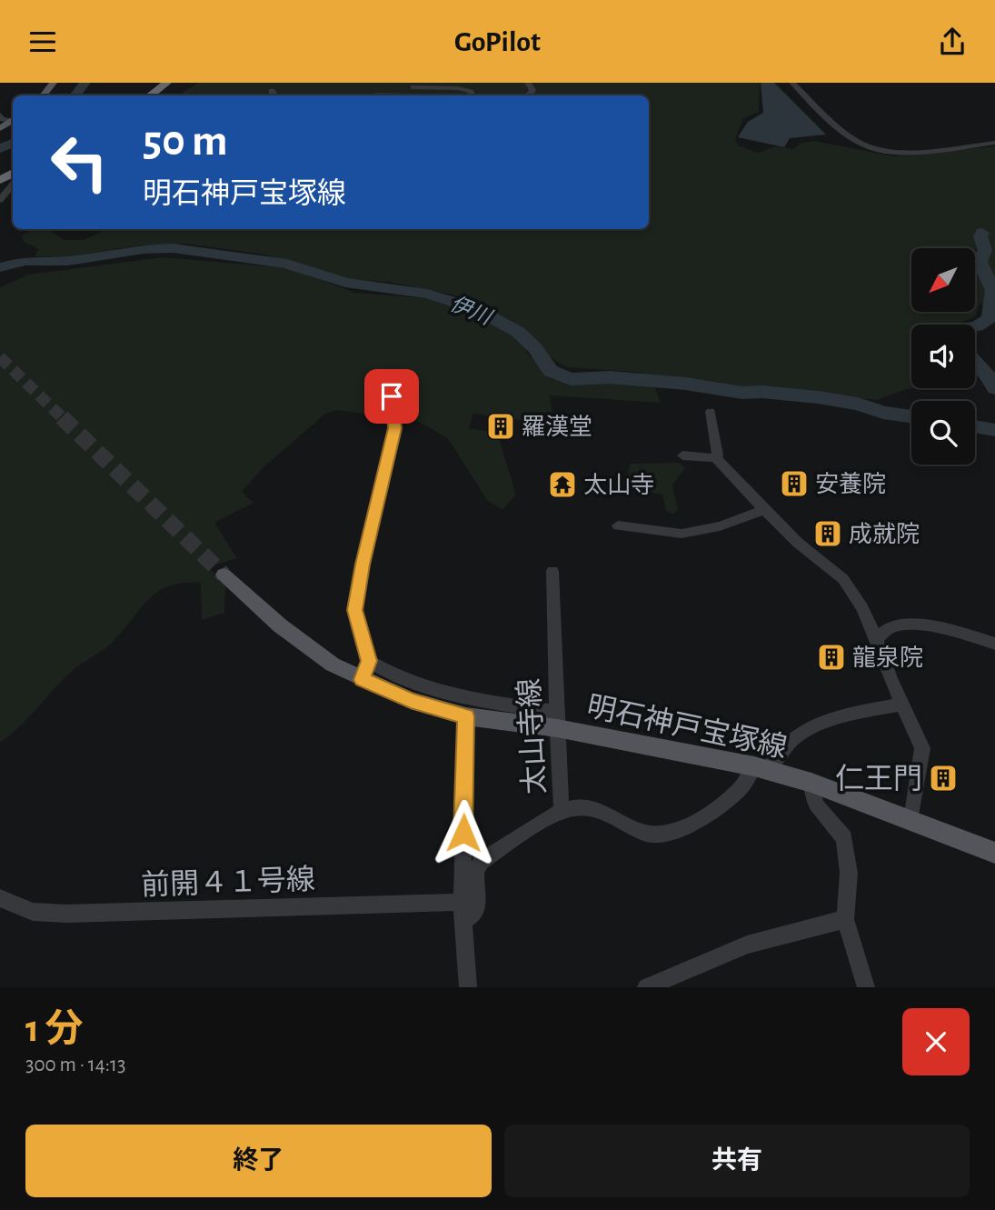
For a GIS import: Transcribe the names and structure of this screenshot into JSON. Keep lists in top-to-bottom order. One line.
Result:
{"streets":{"main road":["明石神戸宝塚線"],"street":["太山寺線","前開４１号線"]},"crossings":[["明石神戸宝塚線","太山寺線"]],"water":["伊川"],"places":{"building":["羅漢堂","安養院","成就院","龍泉院","仁王門"],"temple":["太山寺"]},"north":"bottom left","page":{"header":"GoPilot","turn":["50 m","明石神戸宝塚線"],"heading":["1 分","300 m · 14:13"],"buttons":["終了","共有"]}}
